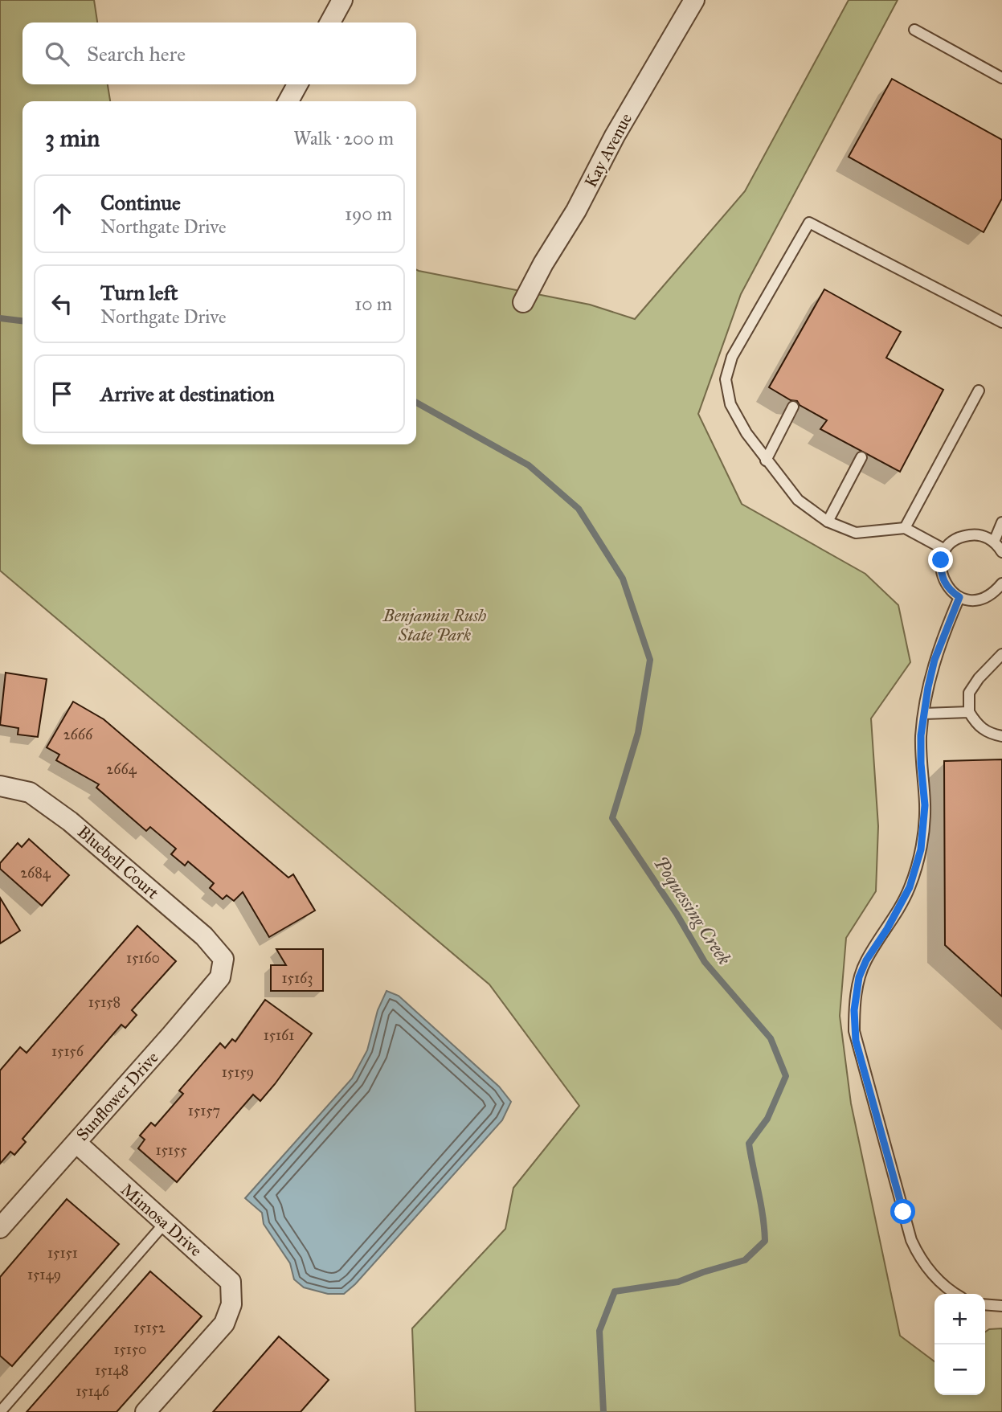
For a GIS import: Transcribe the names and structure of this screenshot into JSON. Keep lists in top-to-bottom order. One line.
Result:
{"streets":{"street":["Kay Avenue","Bluebell Court","Sunflower Drive","Mimosa Drive"]},"crossings":[["Bluebell Court","Sunflower Drive"],["Sunflower Drive","Mimosa Drive"]],"water":["Poquessing Creek"],"parks":["Benjamin Rush State Park"],"house_numbers":["2666","2664","2684","15160","15163","15158","15161","15156","15159","15157","15155","15151","15149","15152","15150","15148","15146"],"page":{"search":"Search here","heading":["3 min","Walk · 200 m"],"list":[["Continue","Northgate Drive","190 m"],["Turn left","Northgate Drive","10 m"],"Arrive at destination"],"map_buttons":["+","−"]}}
